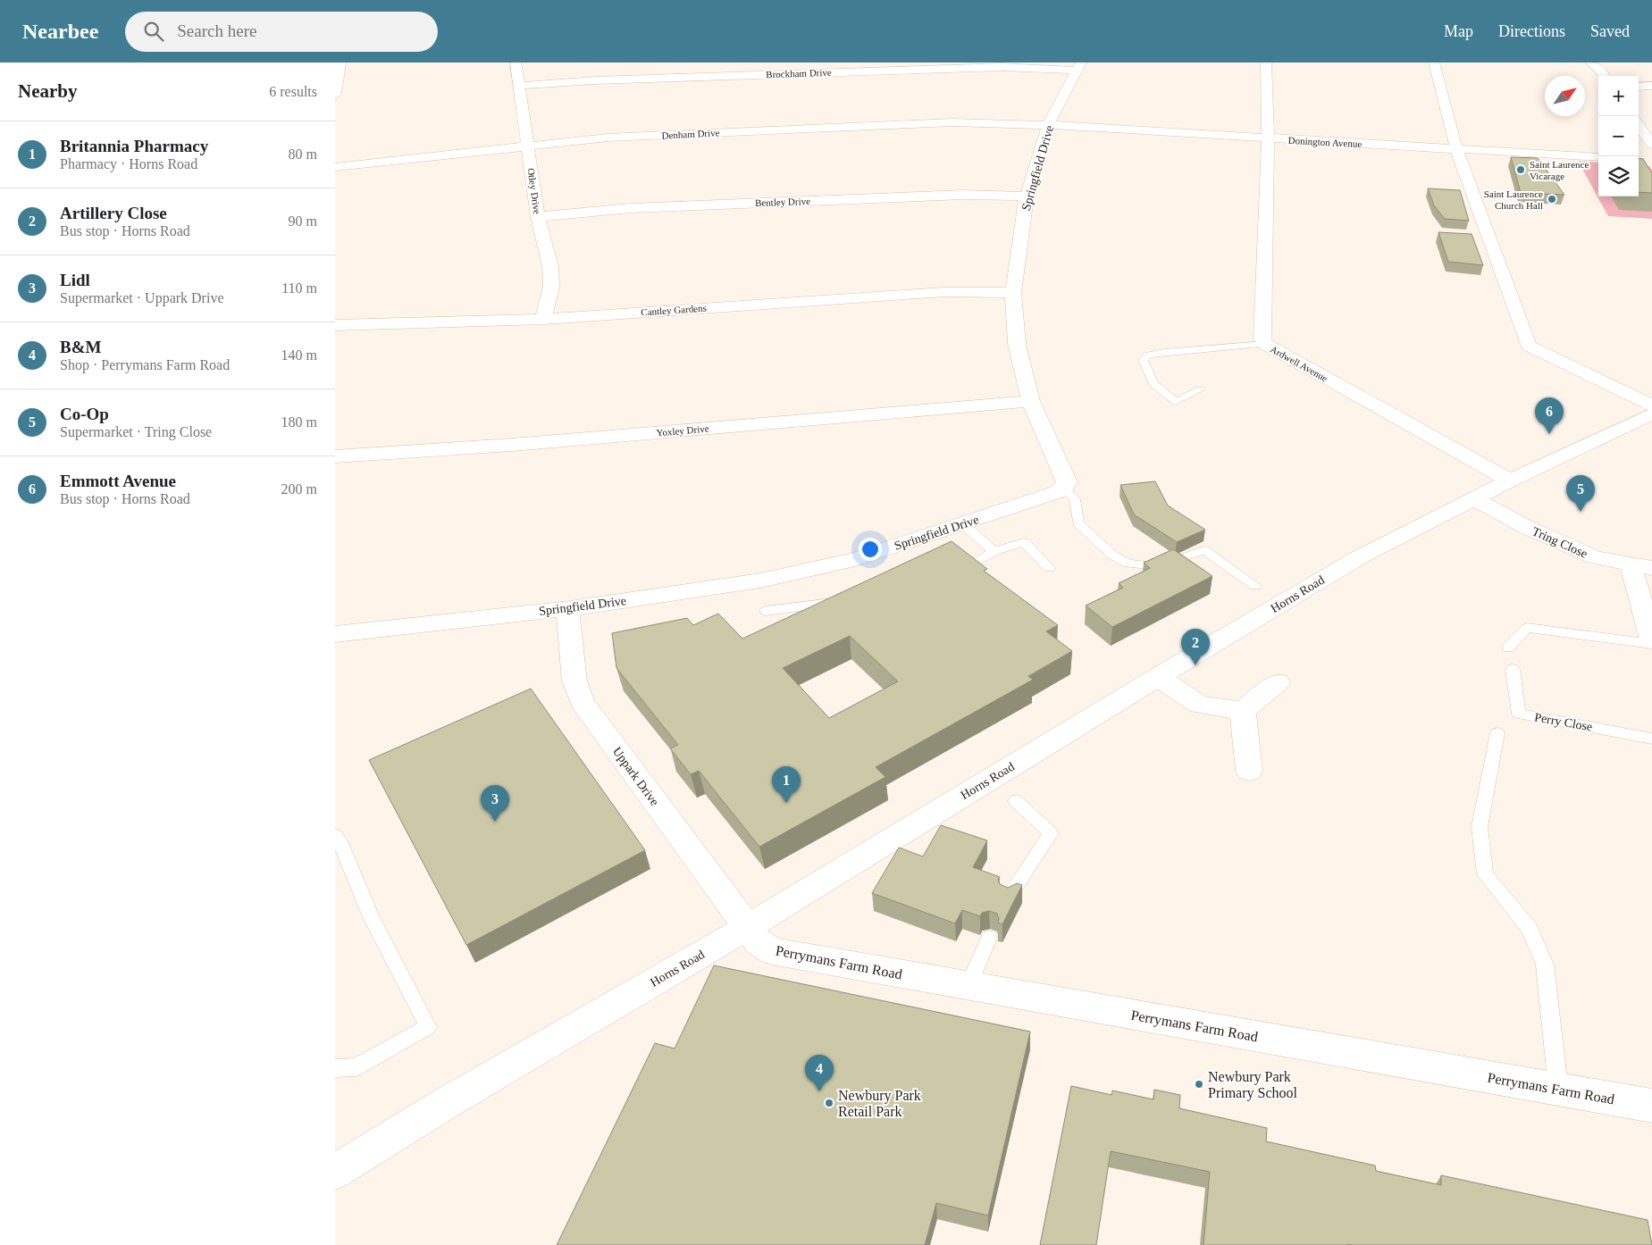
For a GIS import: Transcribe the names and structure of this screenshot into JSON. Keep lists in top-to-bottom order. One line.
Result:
{"streets":{"street":["Brockham Drive","Denham Drive","Donington Avenue","Springfield Drive","Otley Drive","Bentley Drive","Cantley Gardens","Ardwell Avenue","Yoxley Drive","Tring Close","Horns Road","Uppark Drive","Perrymans Farm Road"],"lane":["Perry Close"]},"crossings":[["Brockham Drive","Springfield Drive"],["Brockham Drive","Otley Drive"],["Denham Drive","Donington Avenue"],["Denham Drive","Springfield Drive"],["Denham Drive","Otley Drive"],["Donington Avenue","Springfield Drive"],["Donington Avenue","Ardwell Avenue"],["Springfield Drive","Bentley Drive"],["Springfield Drive","Cantley Gardens"],["Springfield Drive","Yoxley Drive"],["Springfield Drive","Uppark Drive"],["Otley Drive","Bentley Drive"],["Otley Drive","Cantley Gardens"],["Ardwell Avenue","Horns Road"],["Tring Close","Horns Road"],["Horns Road","Uppark Drive"],["Horns Road","Perrymans Farm Road"],["Uppark Drive","Perrymans Farm Road"]],"places":["Saint Laurence Vicarage","Saint Laurence Church Hall","Newbury Park Primary School","Newbury Park Retail Park"],"north":"top right","page":{"header":"Nearbee","search":"Search here","nav":["Map","Directions","Saved"],"heading":["Nearby","6 results"],"map_buttons":["+","−"],"list":[{"mark":"1","name":"Britannia Pharmacy","note":"Pharmacy · Horns Road","value":"80 m"},{"mark":"2","name":"Artillery Close","note":"Bus stop · Horns Road","value":"90 m"},{"mark":"3","name":"Lidl","note":"Supermarket · Uppark Drive","value":"110 m"},{"mark":"4","name":"B&M","note":"Shop · Perrymans Farm Road","value":"140 m"},{"mark":"5","name":"Co-Op","note":"Supermarket · Tring Close","value":"180 m"},{"mark":"6","name":"Emmott Avenue","note":"Bus stop · Horns Road","value":"200 m"}],"pins":["6","5","2","1","3","4"]}}
